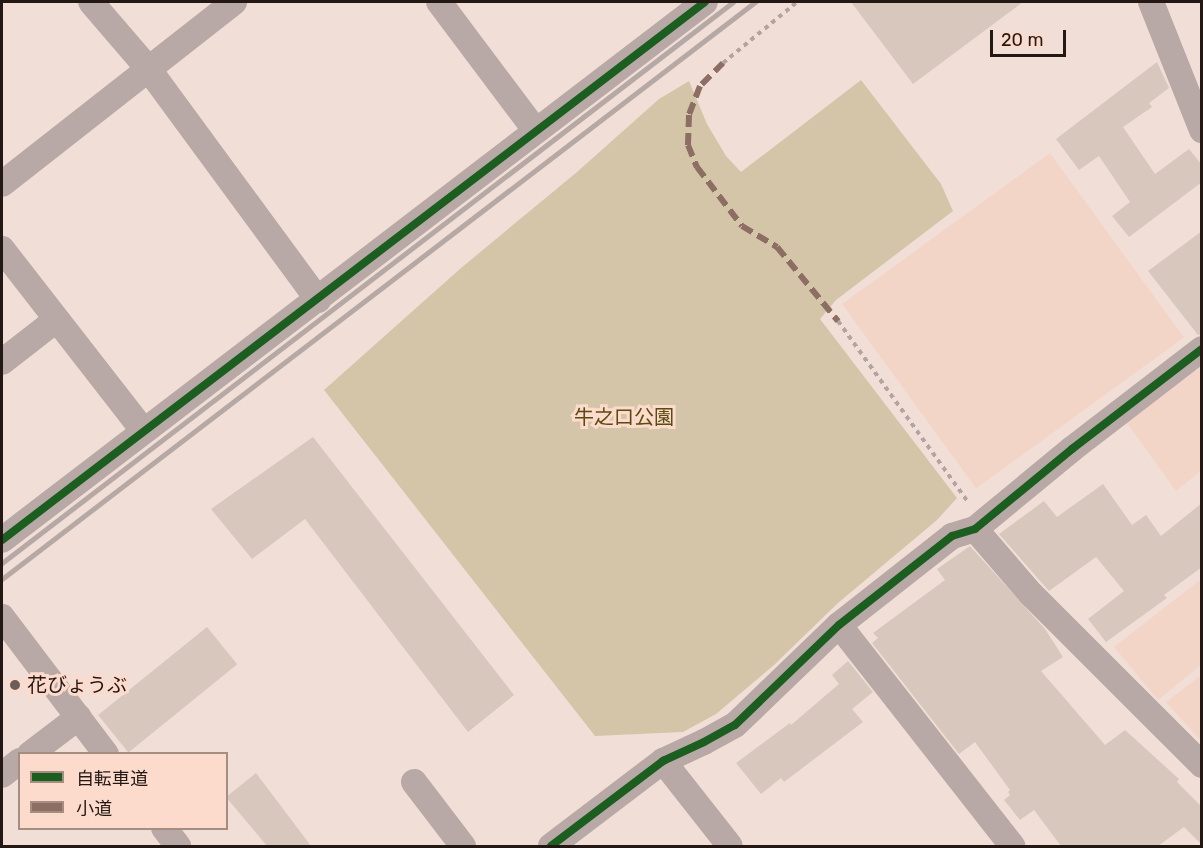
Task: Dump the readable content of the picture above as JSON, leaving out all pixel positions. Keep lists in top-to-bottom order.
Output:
{
  "parks": ["牛之口公園"],
  "places": ["花びょうぶ"],
  "legend": ["自転車道", "小道"],
  "scale_bar": "20 m"
}
